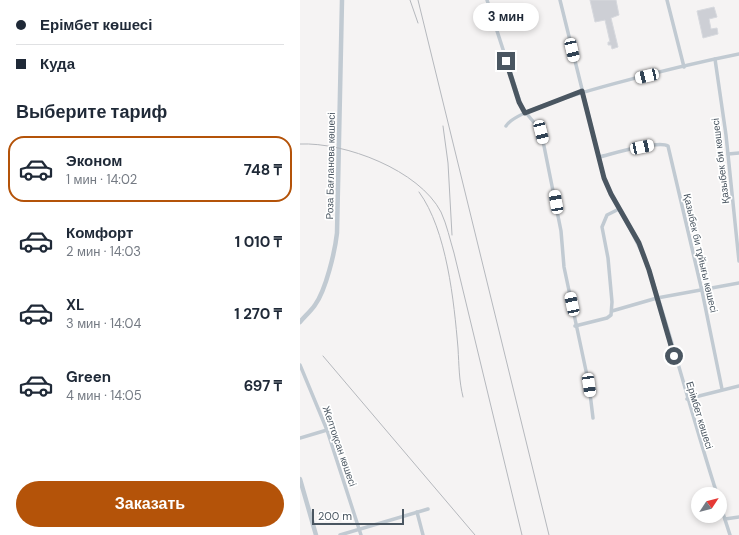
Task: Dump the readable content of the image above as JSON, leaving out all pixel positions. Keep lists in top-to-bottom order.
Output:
{
  "streets": {
    "street": [
      "Қазыбек би көшесі",
      "Роза Бағланова көшесі",
      "Қазыбек би тұйығы көшесі",
      "Ерімбет көшесі",
      "Желтоқсан көшесі"
    ]
  },
  "crossings": [
    ["Қазыбек би тұйығы көшесі", "Ерімбет көшесі"]
  ],
  "scale_bar": "200 m",
  "north": "top right",
  "page": {
    "banner": ["Ерімбет көшесі", "Куда"],
    "bubble": "3 мин",
    "heading": "Выберите тариф",
    "list": [
      {
        "name": "Эконом",
        "note": "1 мин · 14:02",
        "value": "748 ₸"
      },
      {
        "name": "Комфорт",
        "note": "2 мин · 14:03",
        "value": "1 010 ₸"
      },
      {
        "name": "XL",
        "note": "3 мин · 14:04",
        "value": "1 270 ₸"
      },
      {
        "name": "Green",
        "note": "4 мин · 14:05",
        "value": "697 ₸"
      }
    ],
    "buttons": "Заказать",
    "scale": "200 m"
  }
}
